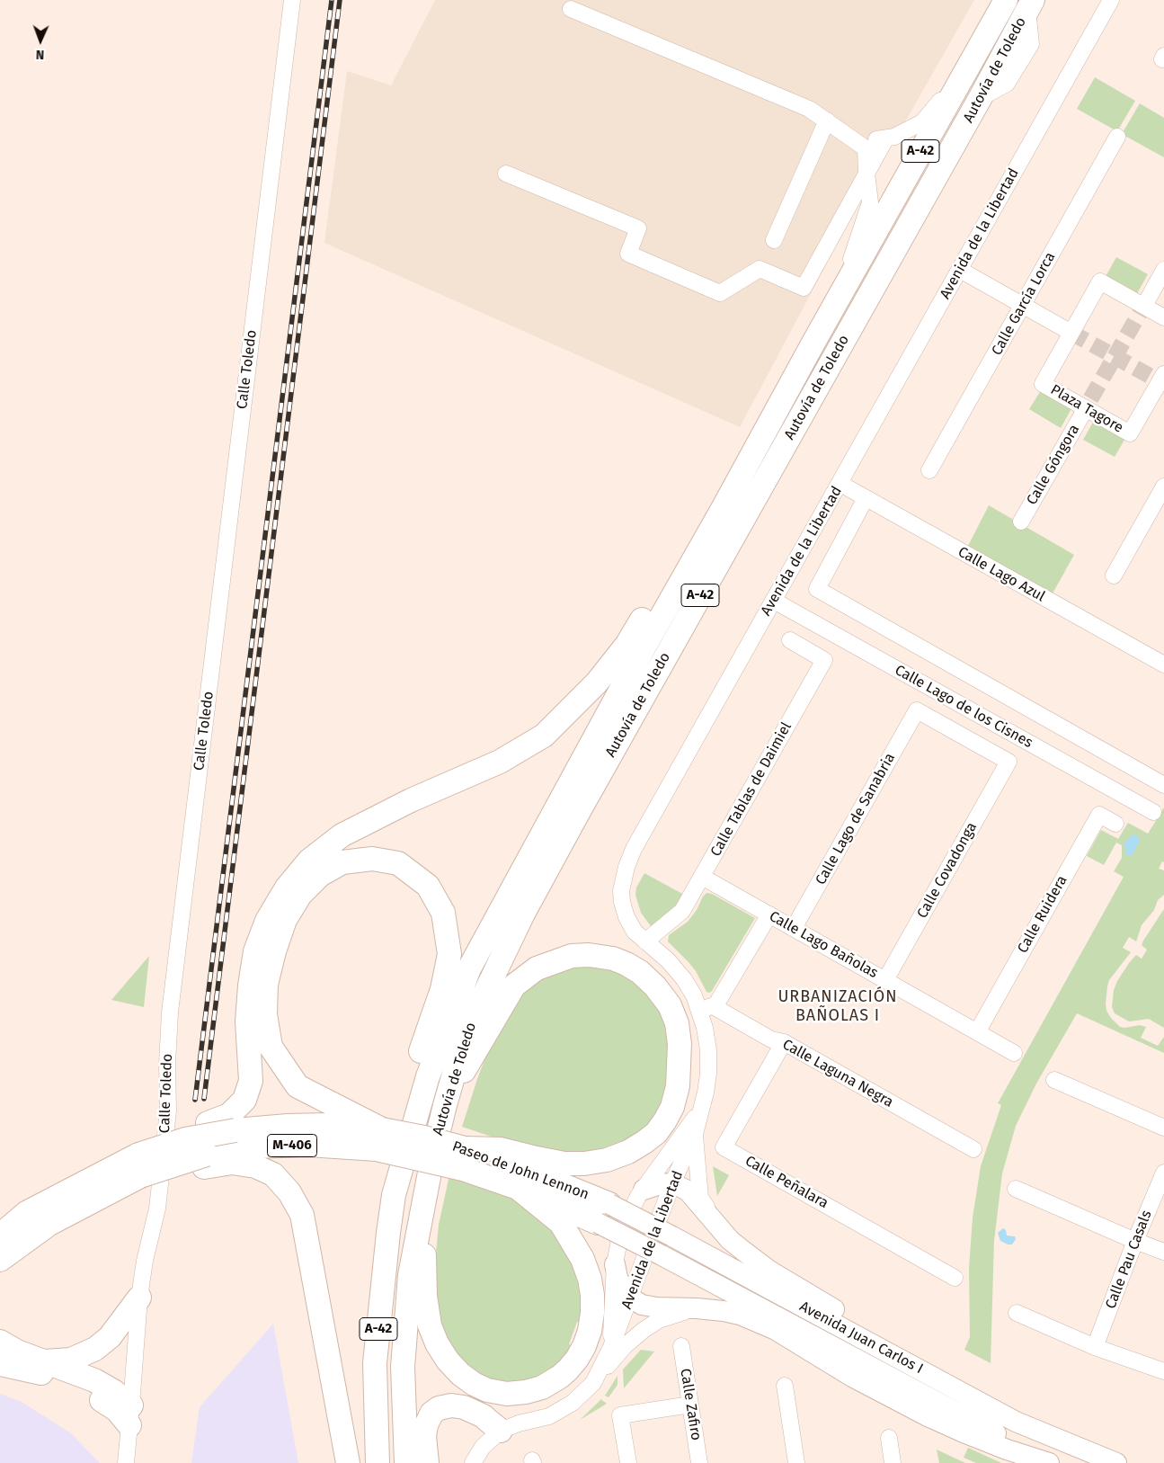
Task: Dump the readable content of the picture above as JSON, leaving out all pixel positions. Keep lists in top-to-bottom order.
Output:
{
  "streets": {
    "highway": [
      "Autovía de Toledo",
      "A-42",
      "M-406",
      "Paseo de John Lennon"
    ],
    "main road": ["Avenida Juan Carlos I"],
    "street": [
      "Avenida de la Libertad",
      "Calle García Lorca",
      "Calle Toledo",
      "Plaza Tagore",
      "Calle Góngora",
      "Calle Lago Azul",
      "Calle Lago de los Cisnes",
      "Calle Tablas de Daimiel",
      "Calle Lago de Sanabria",
      "Calle Covadonga",
      "Calle Ruidera",
      "Calle Lago Bañolas",
      "Calle Laguna Negra",
      "Calle Peñalara",
      "Calle Pau Casals",
      "Calle Zafiro"
    ]
  },
  "crossings": [
    ["Avenida de la Libertad", "Calle Lago Azul"],
    ["Avenida de la Libertad", "Calle Lago de los Cisnes"],
    ["Avenida de la Libertad", "Calle Tablas de Daimiel"],
    ["Avenida de la Libertad", "Calle Laguna Negra"],
    ["Plaza Tagore", "Calle Góngora"],
    ["Calle Tablas de Daimiel", "Calle Lago Bañolas"],
    ["Calle Lago de Sanabria", "Calle Covadonga"],
    ["Calle Lago de Sanabria", "Calle Lago Bañolas"],
    ["Calle Covadonga", "Calle Lago Bañolas"],
    ["Calle Ruidera", "Calle Lago Bañolas"],
    ["Calle Laguna Negra", "Calle Peñalara"],
    ["Paseo de John Lennon", "Avenida Juan Carlos I"]
  ],
  "districts": ["URBANIZACIÓN BAÑOLAS I"],
  "north": "bottom"
}
